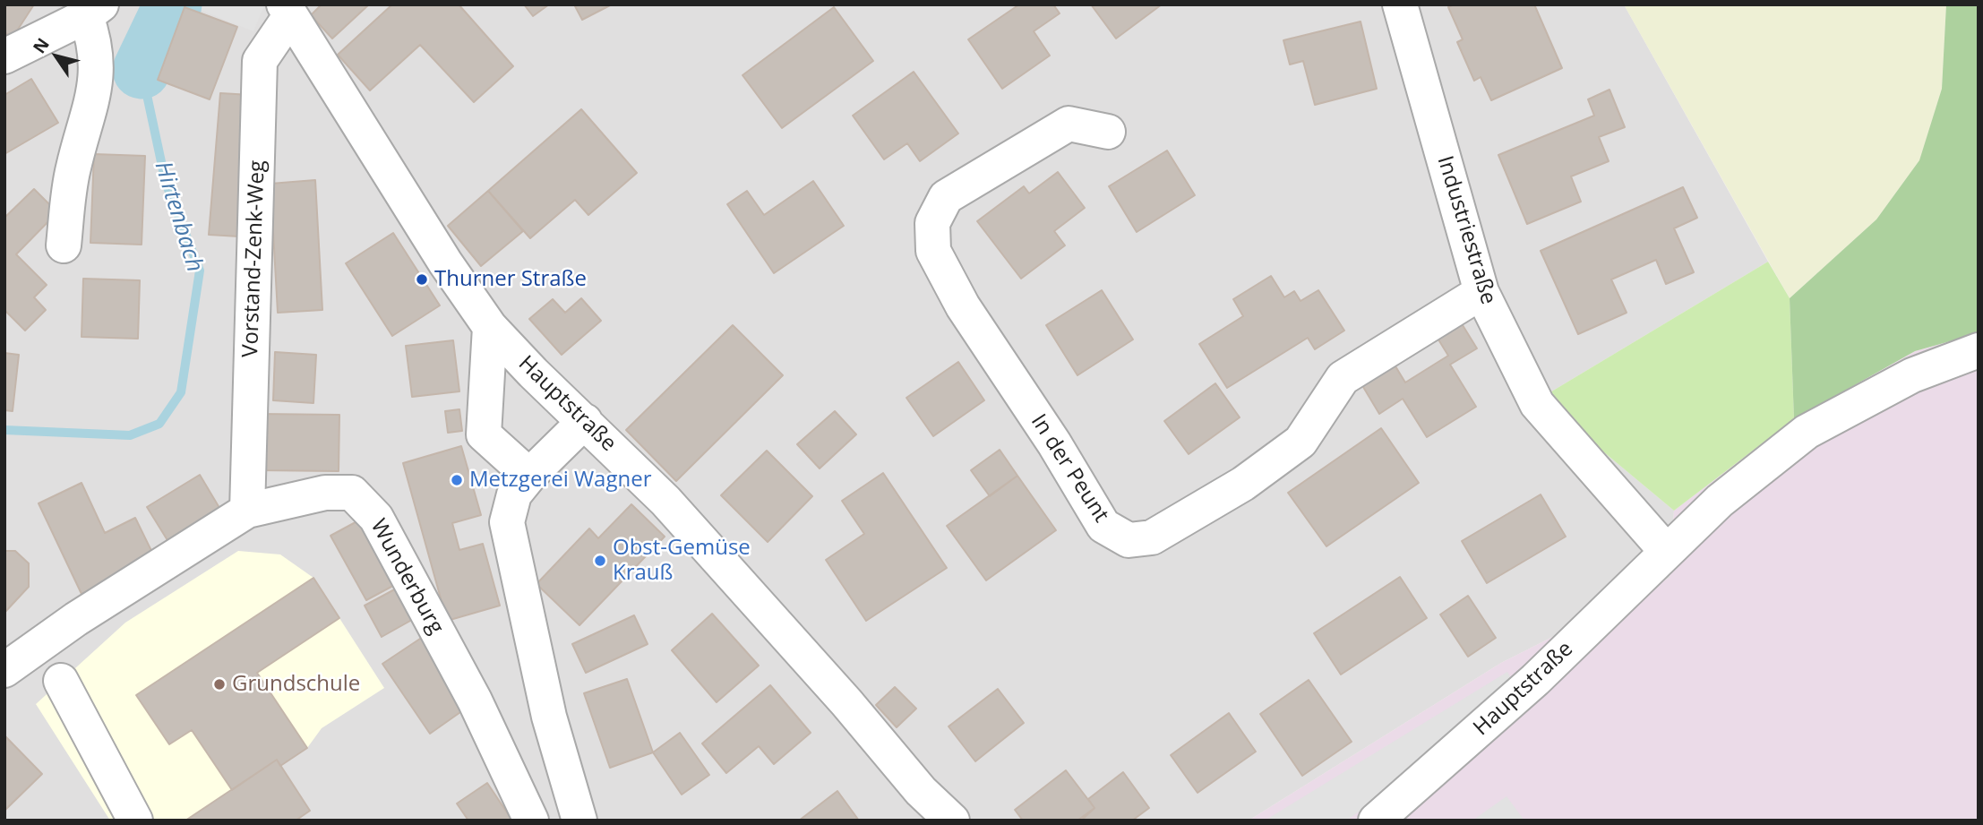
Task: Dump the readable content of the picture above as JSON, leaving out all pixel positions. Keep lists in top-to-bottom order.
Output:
{
  "streets": {
    "street": [
      "Industriestraße",
      "Vorstand-Zenk-Weg",
      "Hauptstraße",
      "In der Peunt",
      "Wunderburg"
    ]
  },
  "crossings": [
    ["Industriestraße", "Hauptstraße"],
    ["Industriestraße", "In der Peunt"],
    ["Vorstand-Zenk-Weg", "Hauptstraße"],
    ["Vorstand-Zenk-Weg", "Wunderburg"]
  ],
  "water": ["Hirtenbach"],
  "places": [
    "Thurner Straße",
    "Metzgerei Wagner",
    "Obst-Gemüse Krauß",
    "Grundschule"
  ],
  "north": "top left"
}
